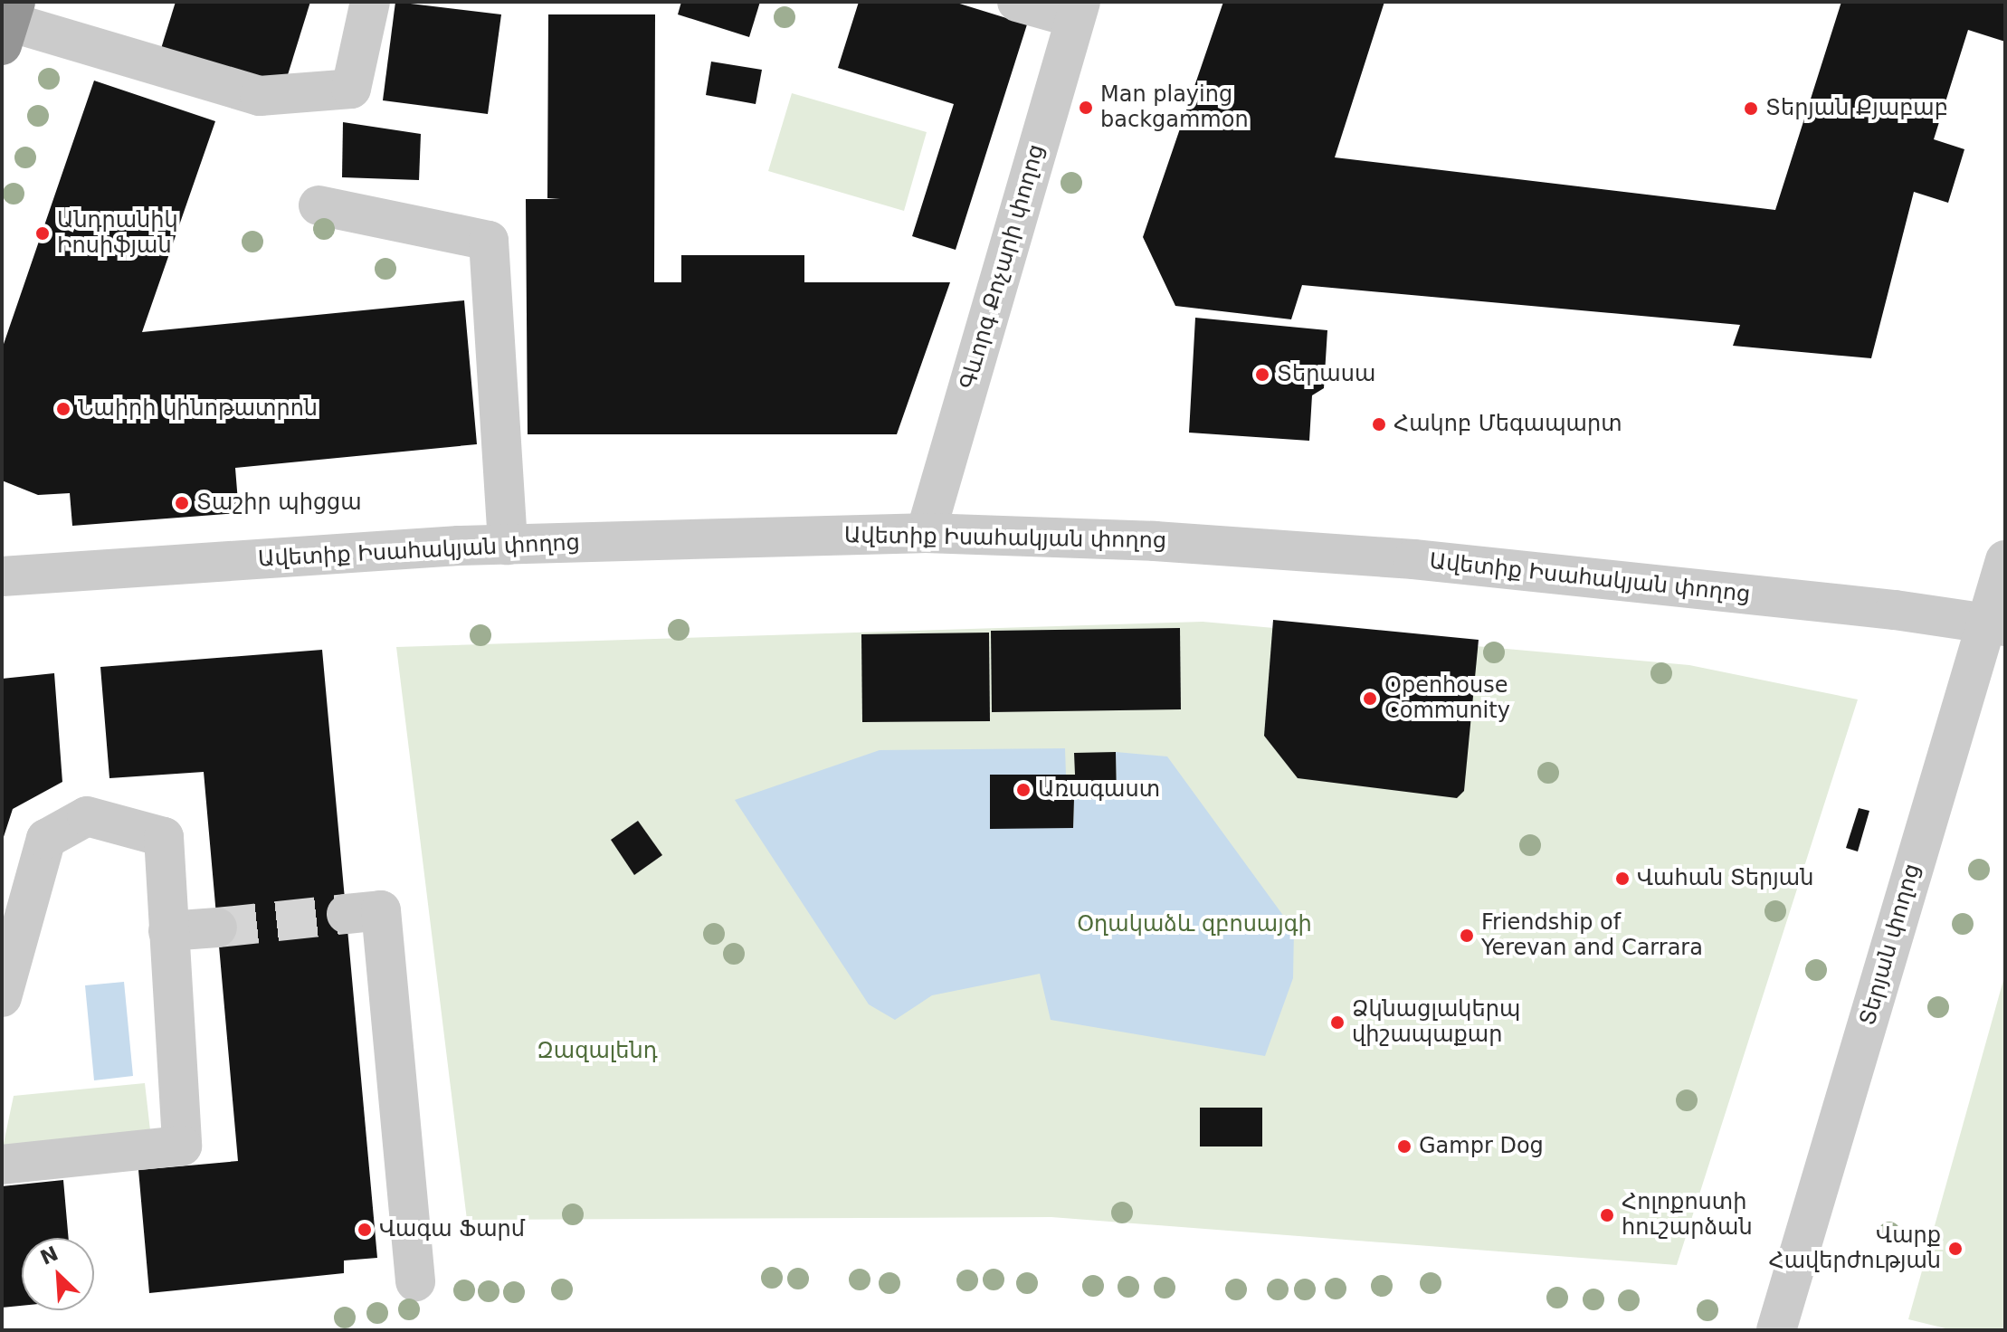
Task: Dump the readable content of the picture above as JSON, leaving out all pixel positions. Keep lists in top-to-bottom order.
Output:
{
  "streets": {
    "street": ["Գևորգ Քոչարի փողոց", "Ավետիք Իսահակյան փողոց", "Տերյան փողոց"]
  },
  "crossings": [
    ["Գևորգ Քոչարի փողոց", "Ավետիք Իսահակյան փողոց"],
    ["Ավետիք Իսահակյան փողոց", "Տերյան փողոց"]
  ],
  "parks": ["Օղակաձև զբոսայգի", "Զազալենդ"],
  "places": [
    "Man playing backgammon",
    "Տերյան Քյաբաբ",
    "Անդրանիկ Իոսիֆյան",
    "Տերասա",
    "Նաիրի կինոթատրոն",
    "Հակոբ Մեգապարտ",
    "Տաշիր պիցցա",
    "Openhouse Community",
    "Առագաստ",
    "Վահան Տերյան",
    "Friendship of Yerevan and Carrara",
    "Ձկնացլակերպ վիշապաքար",
    "Gampr Dog",
    "Հոլոքոստի հուշարձան",
    "Վագա Ֆարմ",
    "Վարք Հավերժության"
  ],
  "north": "top left"
}
